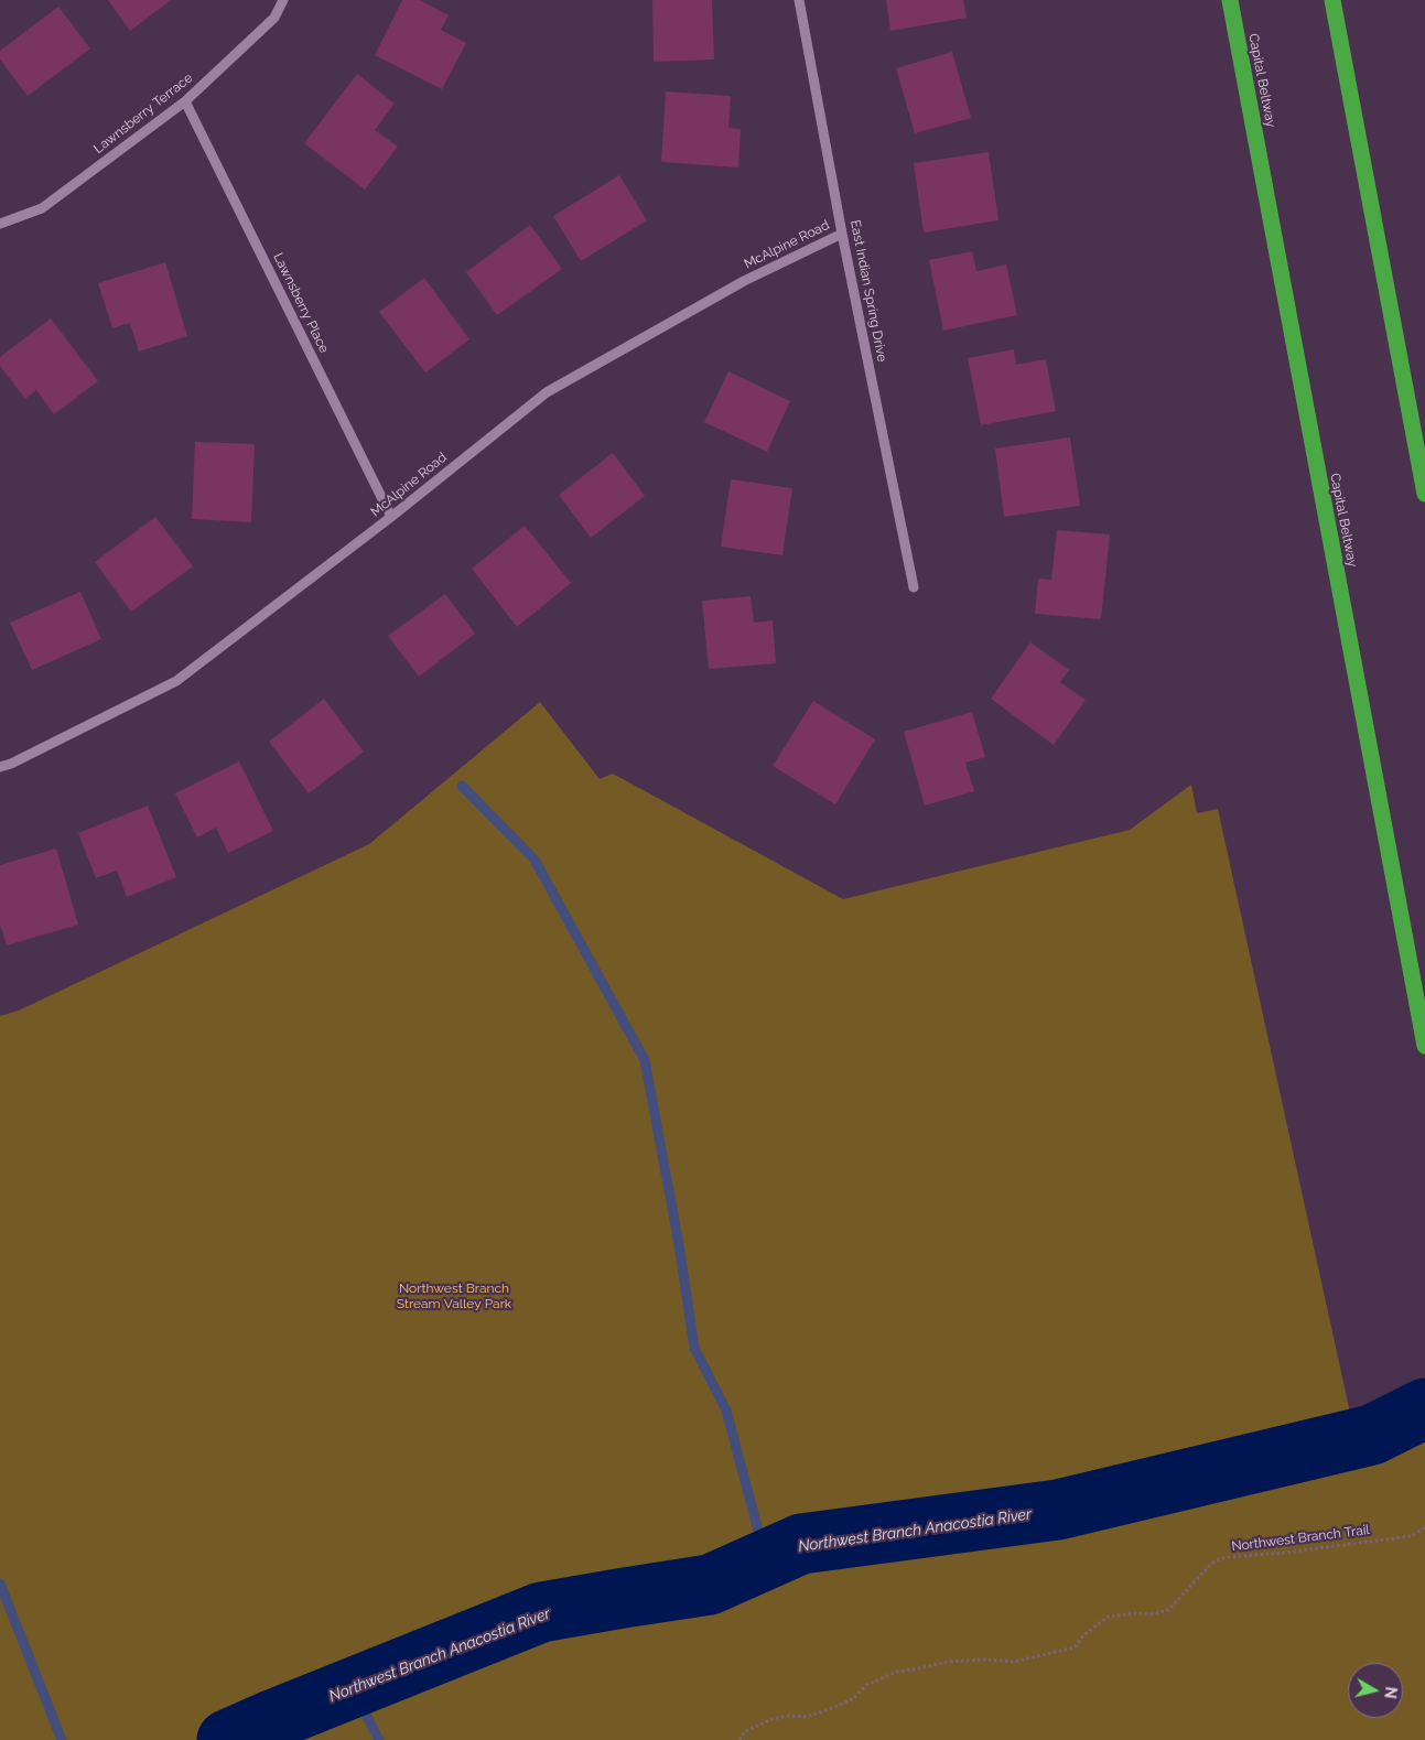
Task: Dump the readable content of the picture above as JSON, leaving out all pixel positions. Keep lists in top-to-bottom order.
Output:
{
  "streets": {
    "highway": ["Capital Beltway"],
    "street": [
      "Lawnsberry Terrace",
      "McAlpine Road",
      "East Indian Spring Drive",
      "Lawnsberry Place"
    ],
    "path": ["Northwest Branch Trail"]
  },
  "crossings": [
    ["Lawnsberry Terrace", "Lawnsberry Place"],
    ["McAlpine Road", "East Indian Spring Drive"],
    ["McAlpine Road", "Lawnsberry Place"]
  ],
  "water": ["Northwest Branch Anacostia River"],
  "parks": ["Northwest Branch Stream Valley Park"],
  "north": "right"
}
